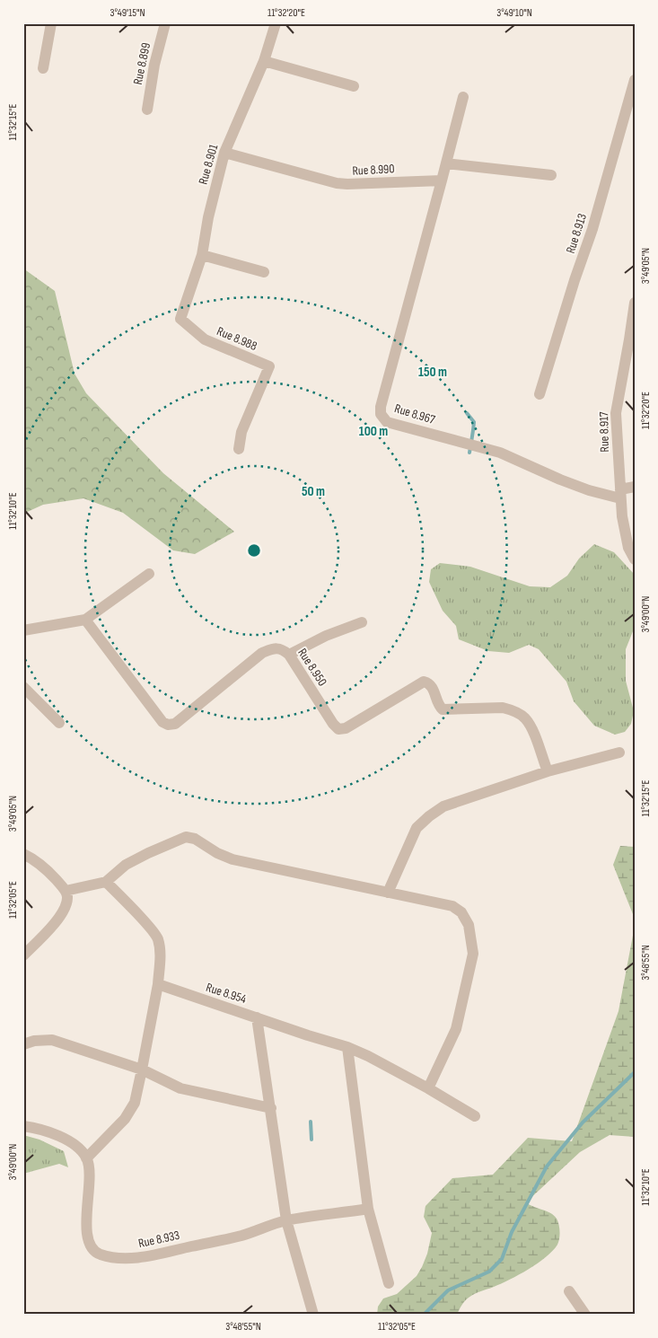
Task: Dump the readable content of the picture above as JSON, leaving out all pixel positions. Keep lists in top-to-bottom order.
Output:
{
  "streets": {
    "street": [
      "Rue 8.899",
      "Rue 8.901",
      "Rue 8.990",
      "Rue 8.913",
      "Rue 8.988",
      "Rue 8.967",
      "Rue 8.917",
      "Rue 8.950",
      "Rue 8.954",
      "Rue 8.933"
    ]
  },
  "crossings": [
    ["Rue 8.901", "Rue 8.990"],
    ["Rue 8.901", "Rue 8.988"],
    ["Rue 8.990", "Rue 8.967"],
    ["Rue 8.967", "Rue 8.917"]
  ],
  "coordinates": [
    "3°49'15\"N",
    "11°32'20\"E",
    "3°49'10\"N",
    "11°32'15\"E",
    "3°49'05\"N",
    "11°32'10\"E",
    "3°49'00\"N",
    "11°32'05\"E",
    "3°48'55\"N"
  ],
  "rings": ["150 m", "100 m", "50 m"]
}
